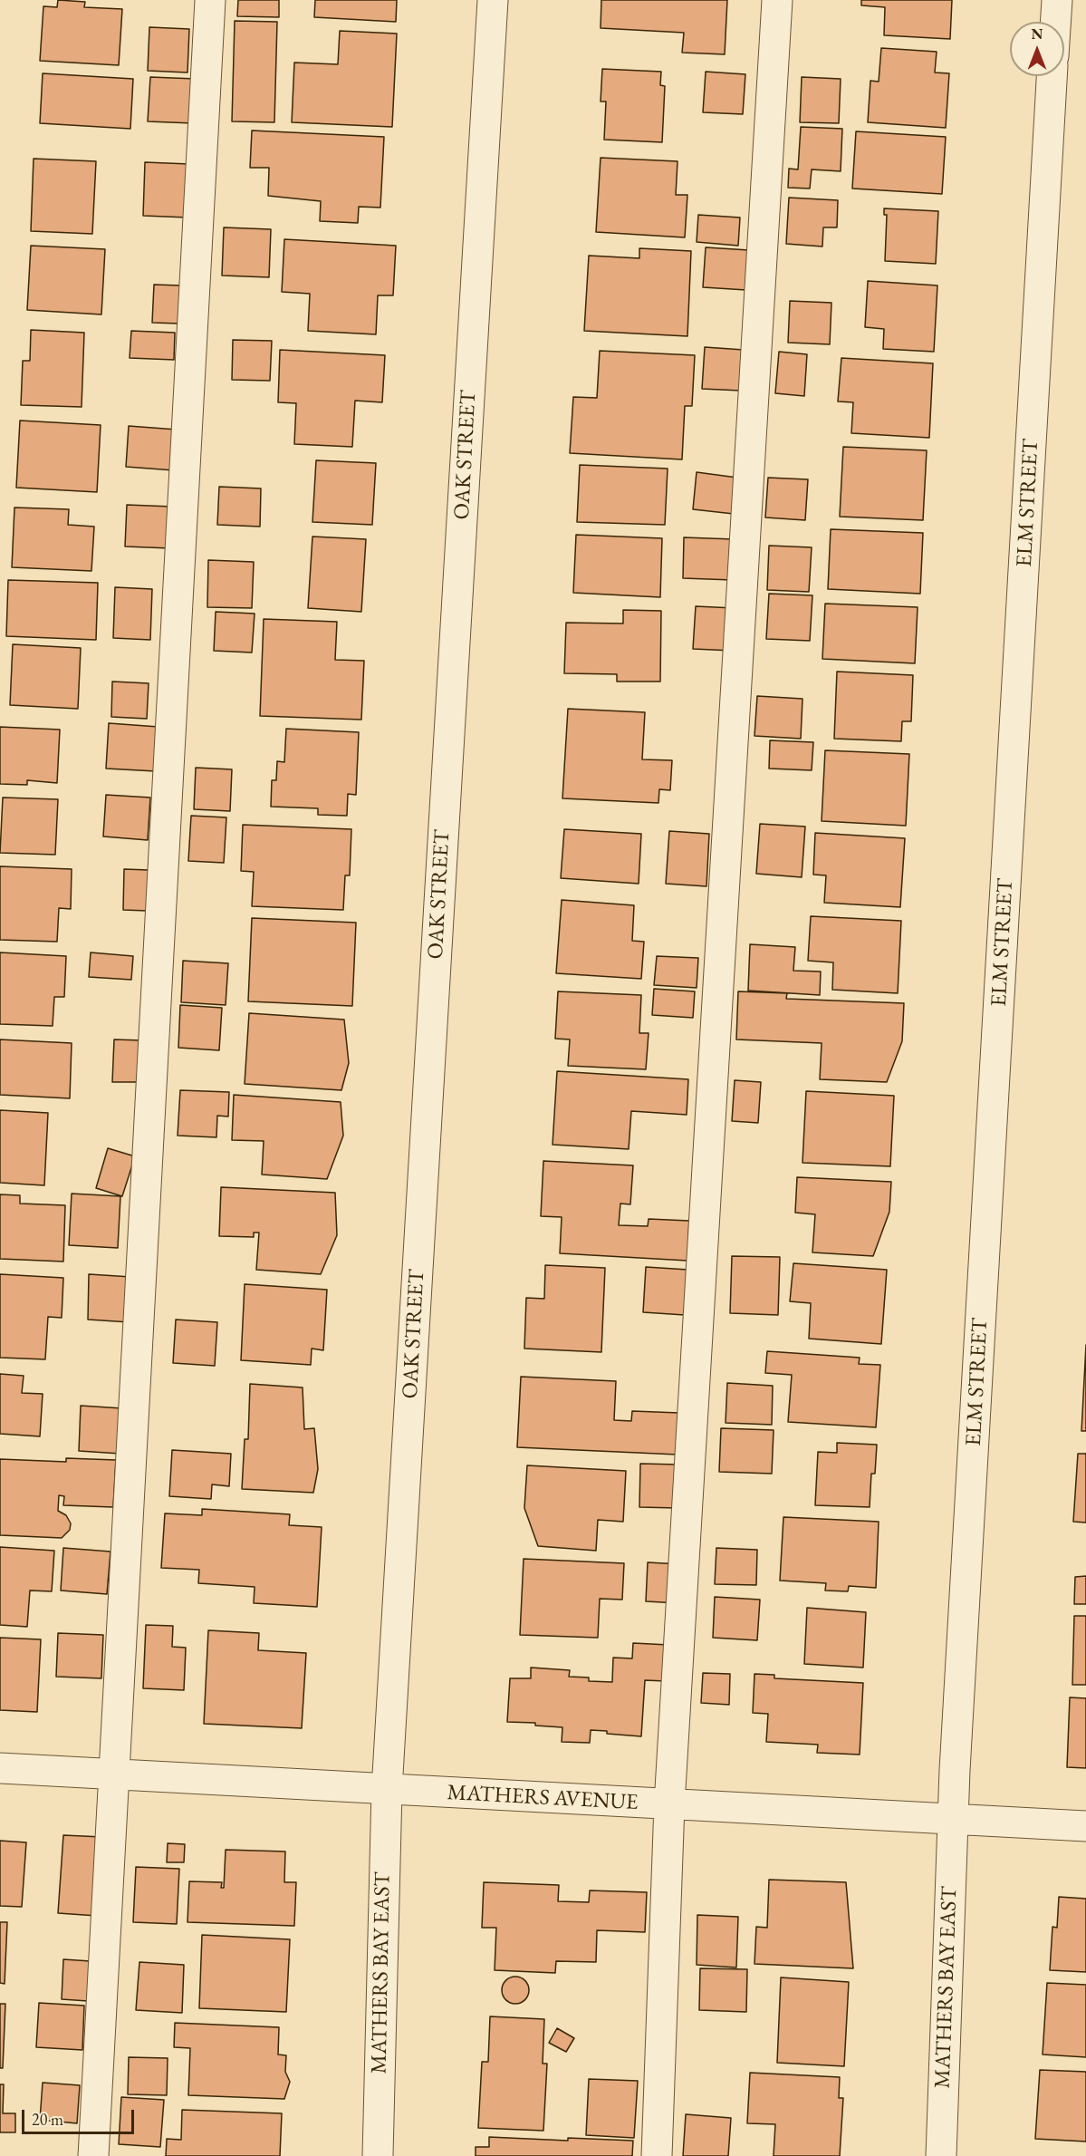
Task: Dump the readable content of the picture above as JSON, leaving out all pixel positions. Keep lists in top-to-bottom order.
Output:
{
  "streets": {
    "street": [
      "OAK STREET",
      "ELM STREET",
      "MATHERS AVENUE",
      "MATHERS BAY EAST"
    ]
  },
  "crossings": [
    ["OAK STREET", "MATHERS AVENUE"],
    ["OAK STREET", "MATHERS BAY EAST"],
    ["ELM STREET", "MATHERS AVENUE"],
    ["ELM STREET", "MATHERS BAY EAST"],
    ["MATHERS AVENUE", "MATHERS BAY EAST"]
  ],
  "scale_bar": "20 m",
  "north": "top"
}
